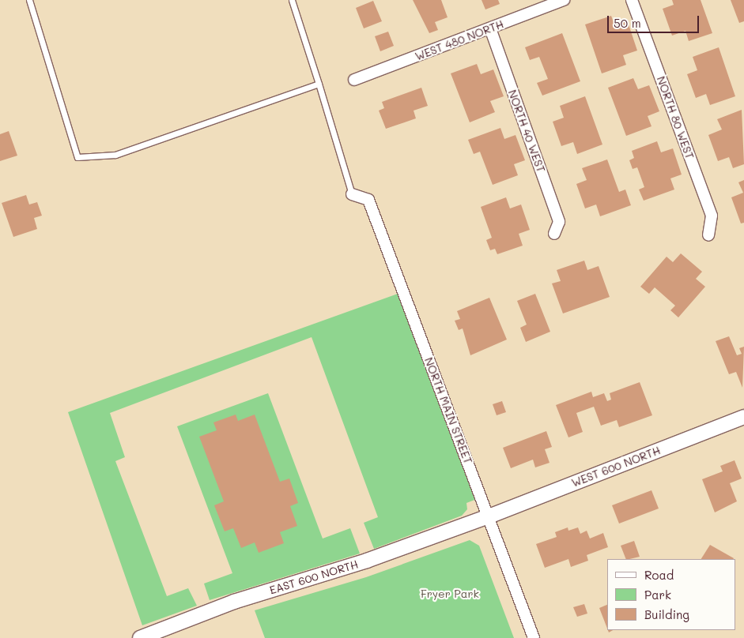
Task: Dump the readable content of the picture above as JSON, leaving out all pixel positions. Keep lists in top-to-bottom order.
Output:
{
  "streets": {
    "street": [
      "WEST 480 NORTH",
      "NORTH 80 WEST",
      "NORTH 40 WEST",
      "NORTH MAIN STREET",
      "WEST 600 NORTH",
      "EAST 600 NORTH"
    ]
  },
  "crossings": [
    ["WEST 480 NORTH", "NORTH 40 WEST"],
    ["NORTH MAIN STREET", "WEST 600 NORTH"],
    ["NORTH MAIN STREET", "EAST 600 NORTH"],
    ["WEST 600 NORTH", "EAST 600 NORTH"]
  ],
  "parks": ["Fryer Park"],
  "legend": ["Road", "Park", "Building"],
  "scale_bar": "50 m"
}
